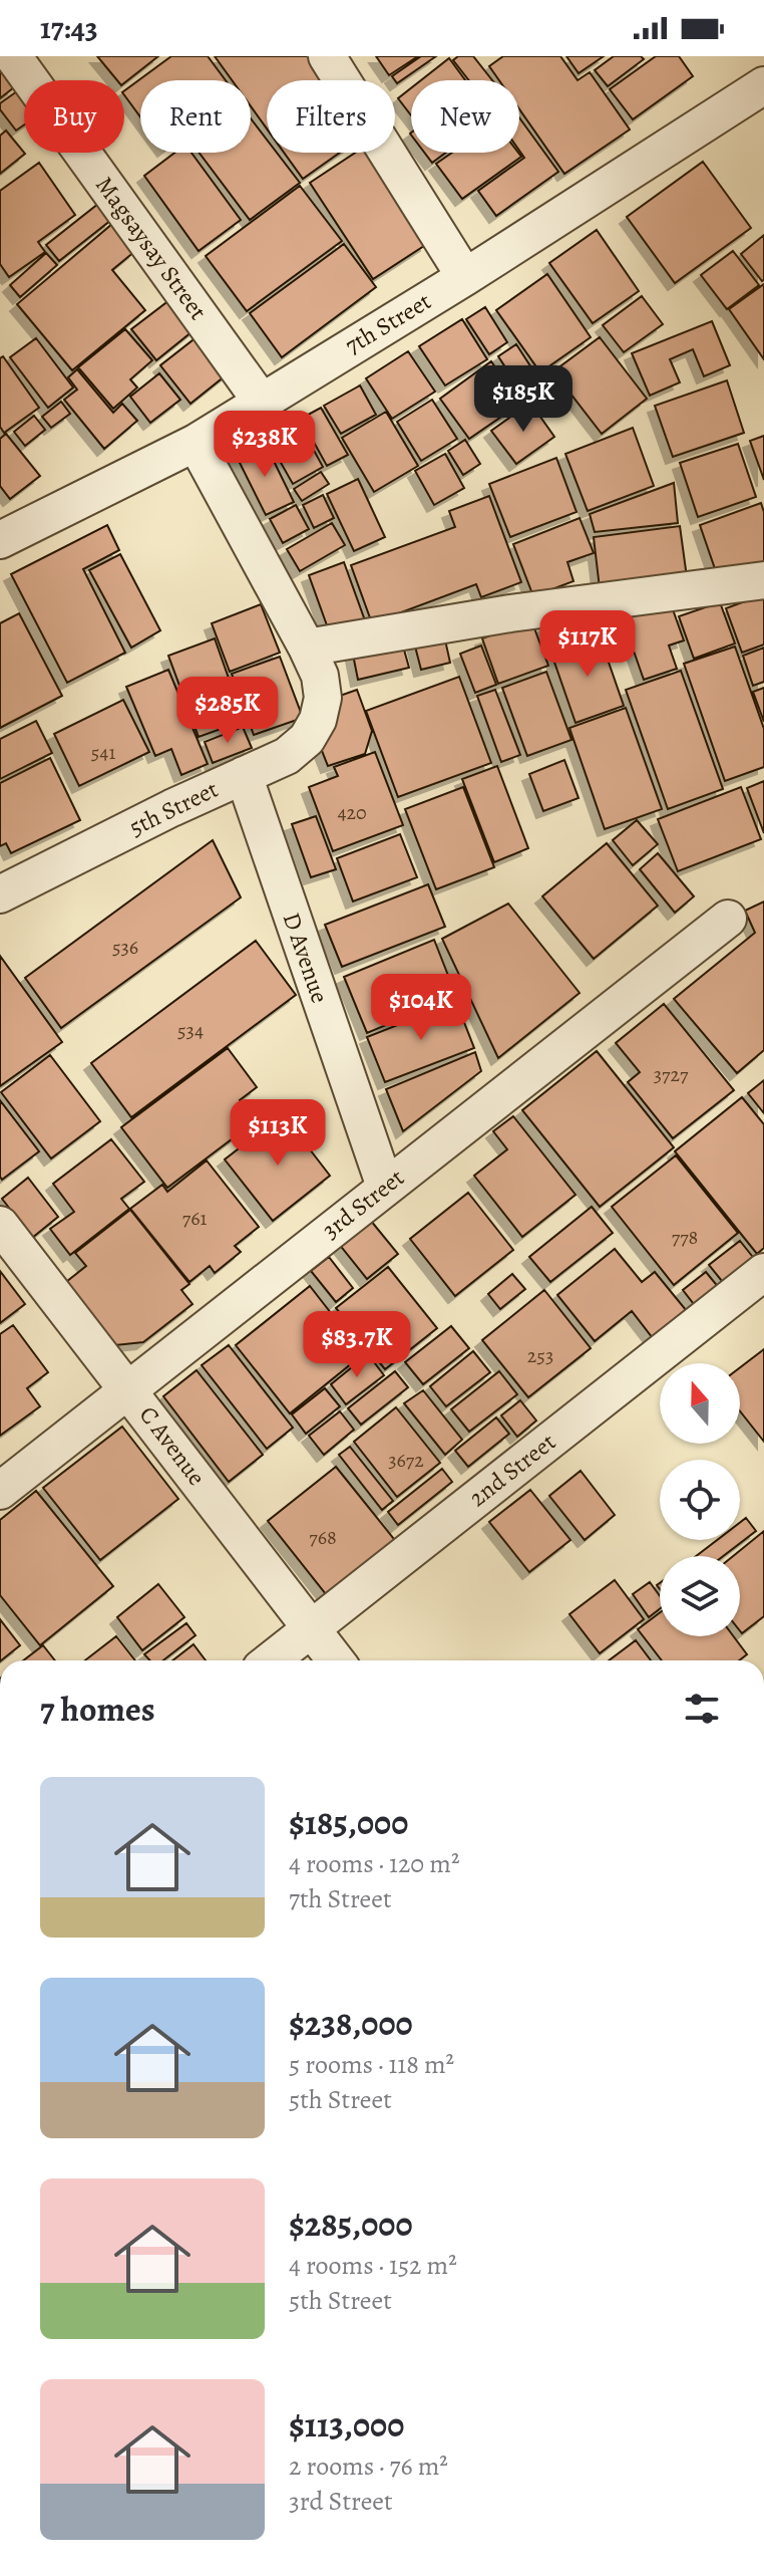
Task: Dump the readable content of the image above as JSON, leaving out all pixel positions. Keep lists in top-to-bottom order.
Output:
{
  "streets": {
    "street": [
      "Magsaysay Street",
      "7th Street",
      "5th Street",
      "D Avenue",
      "3rd Street",
      "C Avenue",
      "2nd Street"
    ]
  },
  "crossings": [
    ["Magsaysay Street", "7th Street"],
    ["7th Street", "5th Street"],
    ["5th Street", "D Avenue"],
    ["D Avenue", "3rd Street"],
    ["3rd Street", "C Avenue"],
    ["C Avenue", "2nd Street"]
  ],
  "house_numbers": [
    "541",
    "420",
    "536",
    "534",
    "3727",
    "761",
    "778",
    "253",
    "3672",
    "768"
  ],
  "north": "top",
  "page": {
    "status": "17:43",
    "chip": [
      "Buy",
      "Rent",
      "Filters",
      "New"
    ],
    "price": [
      "$185K",
      "$238K",
      "$117K",
      "$285K",
      "$104K",
      "$113K",
      "$83.7K"
    ],
    "heading": "7 homes",
    "list": [
      {
        "name": "$185,000",
        "note": "4 rooms · 120 m² · 7th Street"
      },
      {
        "name": "$238,000",
        "note": "5 rooms · 118 m² · 5th Street"
      },
      {
        "name": "$285,000",
        "note": "4 rooms · 152 m² · 5th Street"
      },
      {
        "name": "$113,000",
        "note": "2 rooms · 76 m² · 3rd Street"
      }
    ]
  }
}
